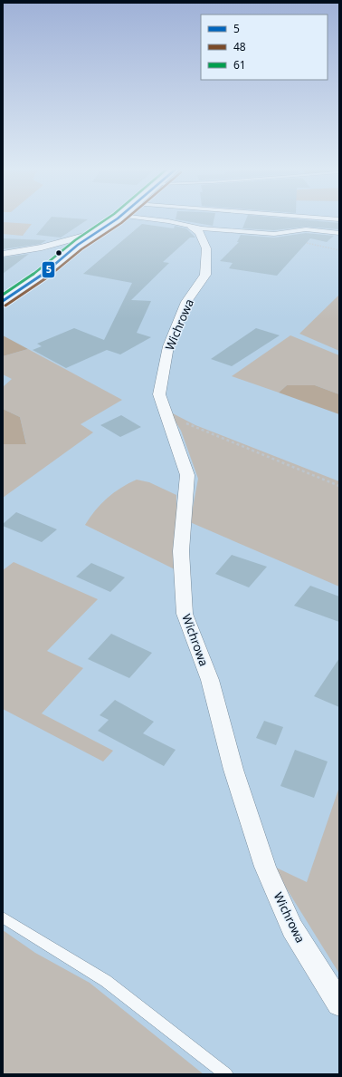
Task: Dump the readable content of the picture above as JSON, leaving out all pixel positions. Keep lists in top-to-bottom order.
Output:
{
  "streets": {
    "street": ["Wichrowa"]
  },
  "lines": ["transit line 5", "transit line 48", "transit line 61"],
  "legend": ["5", "48", "61"]
}
